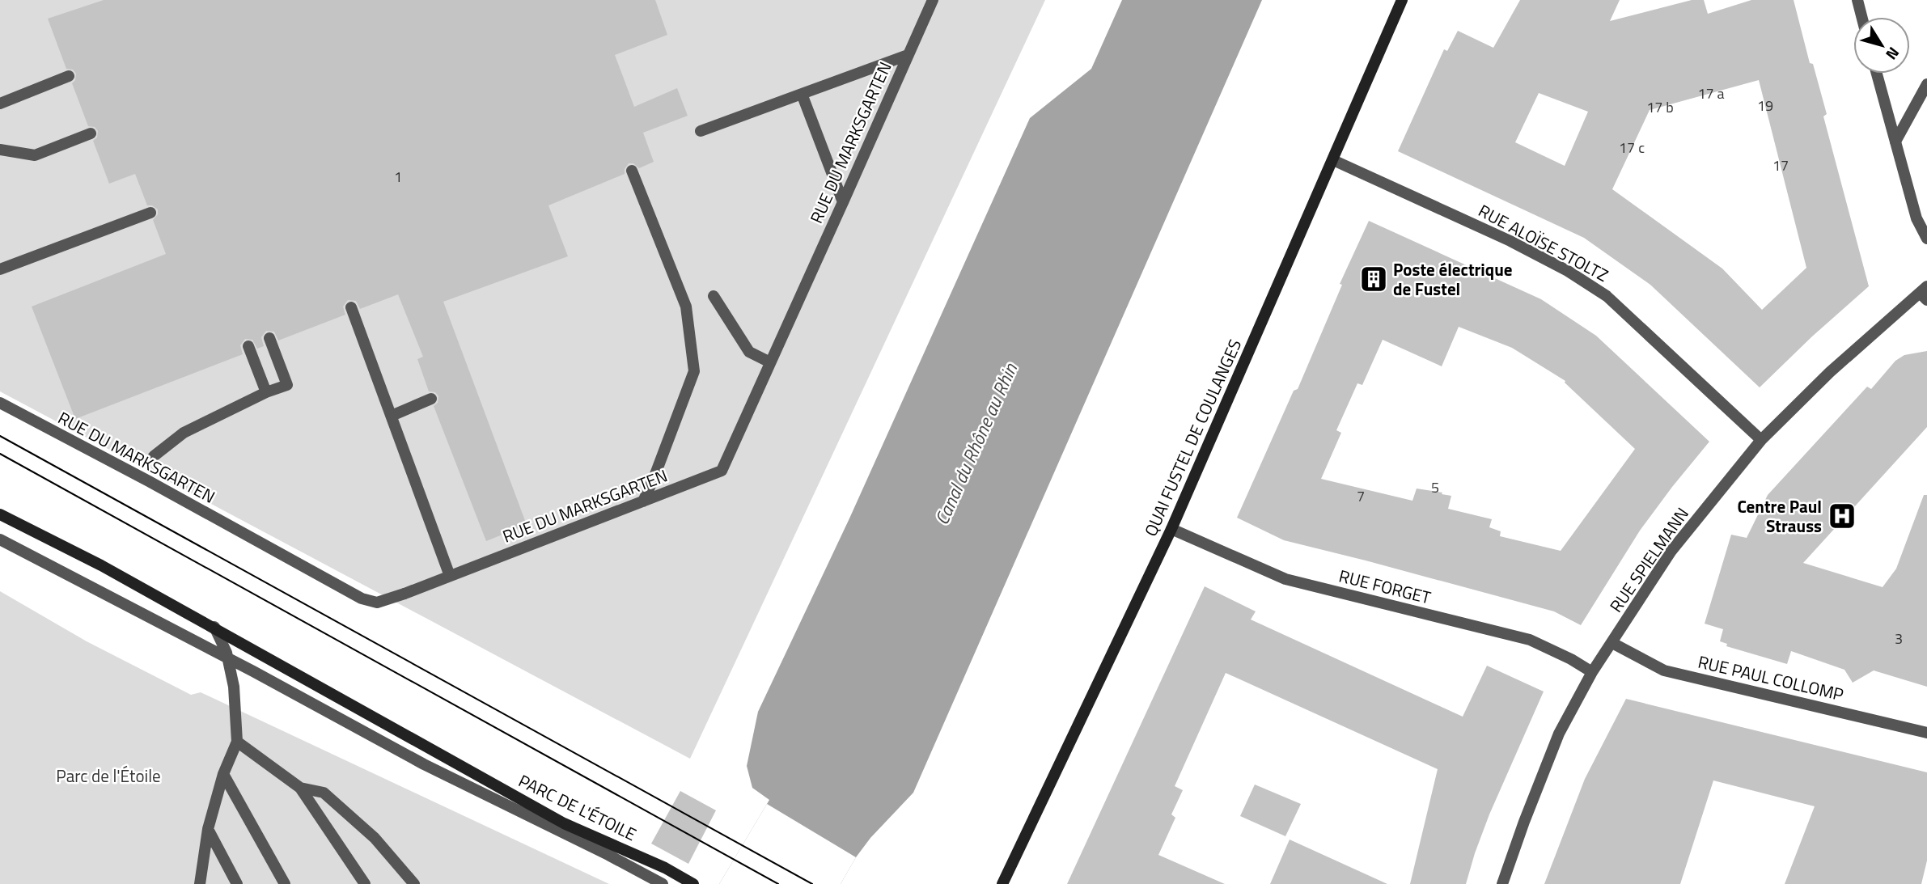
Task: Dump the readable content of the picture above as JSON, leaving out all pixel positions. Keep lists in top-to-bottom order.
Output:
{
  "streets": {
    "main road": ["QUAI FUSTEL DE COULANGES", "PARC DE L'ÉTOILE"],
    "street": [
      "RUE DU MARKSGARTEN",
      "RUE ALOÏSE STOLTZ",
      "RUE SPIELMANN",
      "RUE FORGET",
      "RUE PAUL COLLOMP"
    ]
  },
  "crossings": [
    ["RUE ALOÏSE STOLTZ", "QUAI FUSTEL DE COULANGES"],
    ["RUE ALOÏSE STOLTZ", "RUE SPIELMANN"],
    ["QUAI FUSTEL DE COULANGES", "RUE FORGET"],
    ["RUE SPIELMANN", "RUE FORGET"],
    ["RUE SPIELMANN", "RUE PAUL COLLOMP"]
  ],
  "water": ["Canal du Rhône au Rhin"],
  "parks": ["Parc de l'Étoile"],
  "places": {
    "building": ["Poste électrique de Fustel"],
    "hospital": ["Centre Paul Strauss"]
  },
  "house_numbers": [
    "17 a",
    "19",
    "17 b",
    "17 c",
    "17",
    "1",
    "5",
    "7",
    "3"
  ],
  "north": "bottom right"
}
